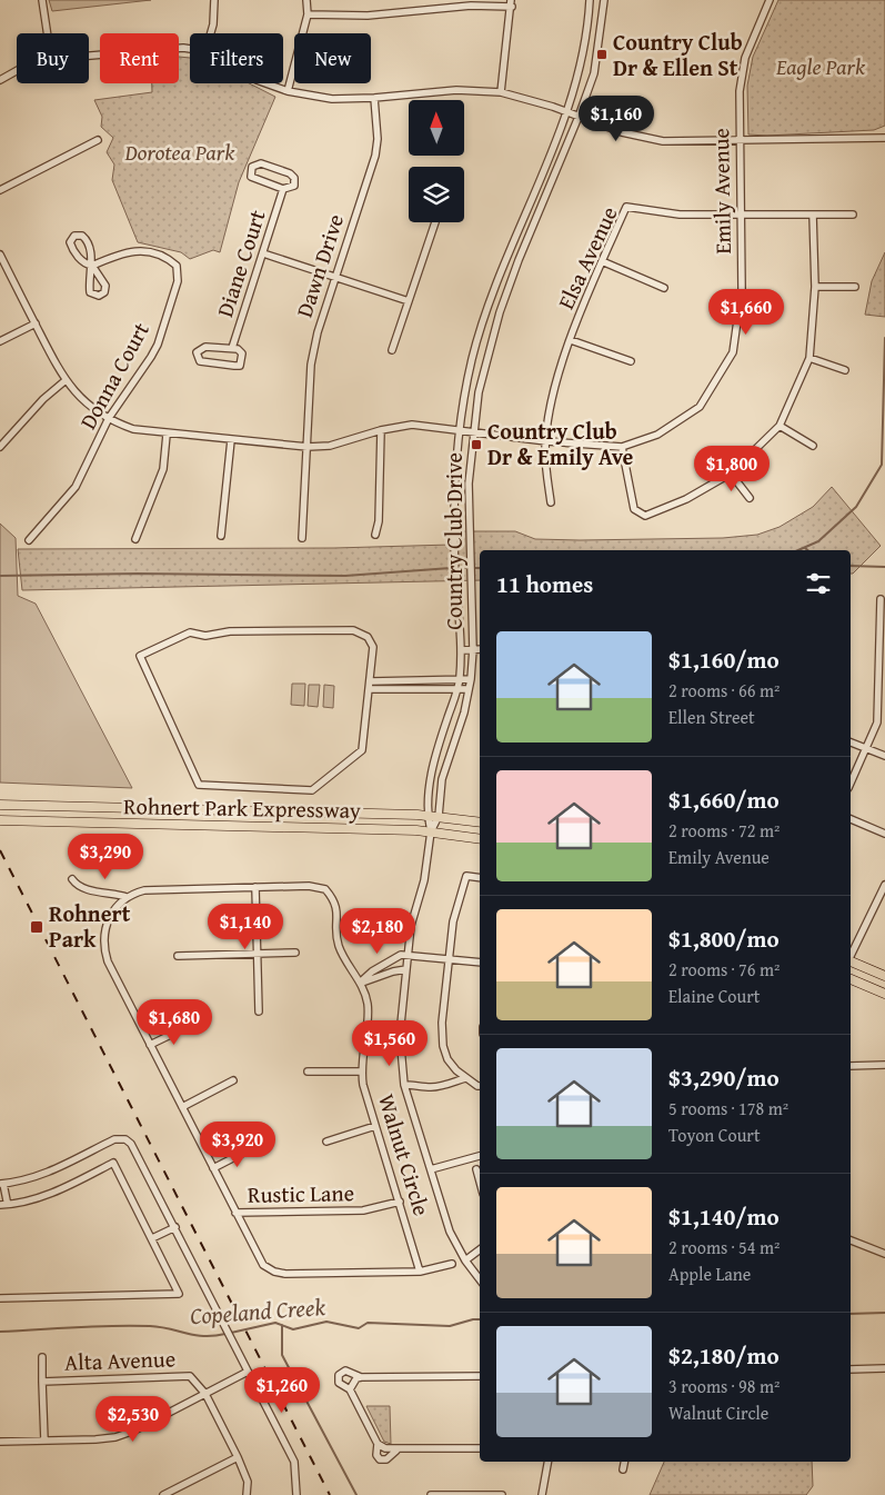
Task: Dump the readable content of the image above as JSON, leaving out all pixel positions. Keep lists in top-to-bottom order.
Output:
{
  "streets": {
    "main road": ["Rohnert Park Expressway"],
    "street": [
      "Emily Avenue",
      "Elsa Avenue",
      "Diane Court",
      "Dawn Drive",
      "Donna Court",
      "Country Club Drive",
      "Walnut Circle",
      "Rustic Lane",
      "Alta Avenue"
    ]
  },
  "crossings": [
    ["Emily Avenue", "Elsa Avenue"],
    ["Emily Avenue", "Dawn Drive"],
    ["Emily Avenue", "Donna Court"],
    ["Emily Avenue", "Country Club Drive"],
    ["Country Club Drive", "Rohnert Park Expressway"],
    ["Walnut Circle", "Rustic Lane"]
  ],
  "water": ["Copeland Creek"],
  "parks": ["Eagle Park", "Dorotea Park"],
  "places": {
    "transit": ["Country Club Dr & Ellen St", "Country Club Dr & Emily Ave", "Rohnert Park"]
  },
  "north": "top",
  "page": {
    "chip": [
      "Buy",
      "Rent",
      "Filters",
      "New"
    ],
    "price": [
      "$1,160",
      "$1,660",
      "$1,800",
      "$3,290",
      "$1,140",
      "$2,180",
      "$1,680",
      "$1,560",
      "$3,920",
      "$1,260",
      "$2,530"
    ],
    "heading": "11 homes",
    "list": [
      {
        "name": "$1,160/mo",
        "note": "2 rooms · 66 m² · Ellen Street"
      },
      {
        "name": "$1,660/mo",
        "note": "2 rooms · 72 m² · Emily Avenue"
      },
      {
        "name": "$1,800/mo",
        "note": "2 rooms · 76 m² · Elaine Court"
      },
      {
        "name": "$3,290/mo",
        "note": "5 rooms · 178 m² · Toyon Court"
      },
      {
        "name": "$1,140/mo",
        "note": "2 rooms · 54 m² · Apple Lane"
      },
      {
        "name": "$2,180/mo",
        "note": "3 rooms · 98 m² · Walnut Circle"
      }
    ]
  }
}
